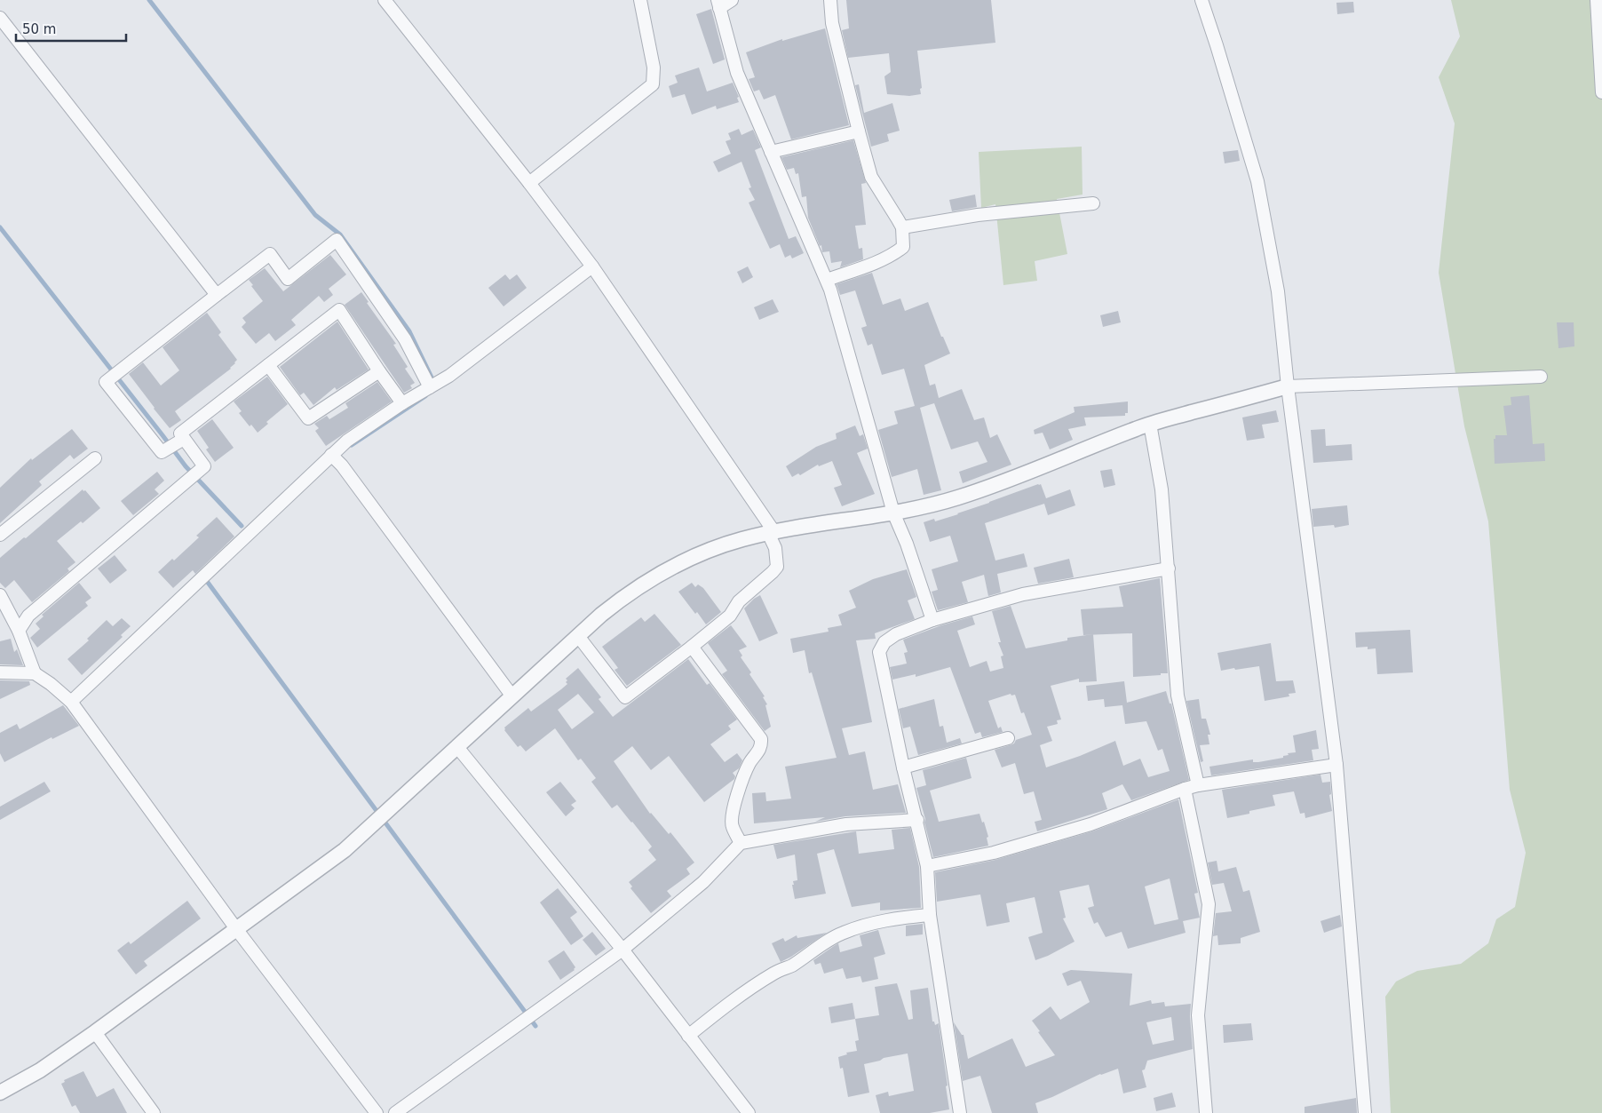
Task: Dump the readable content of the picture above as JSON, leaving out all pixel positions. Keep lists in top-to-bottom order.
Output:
{
  "scale_bar": "50 m"
}
